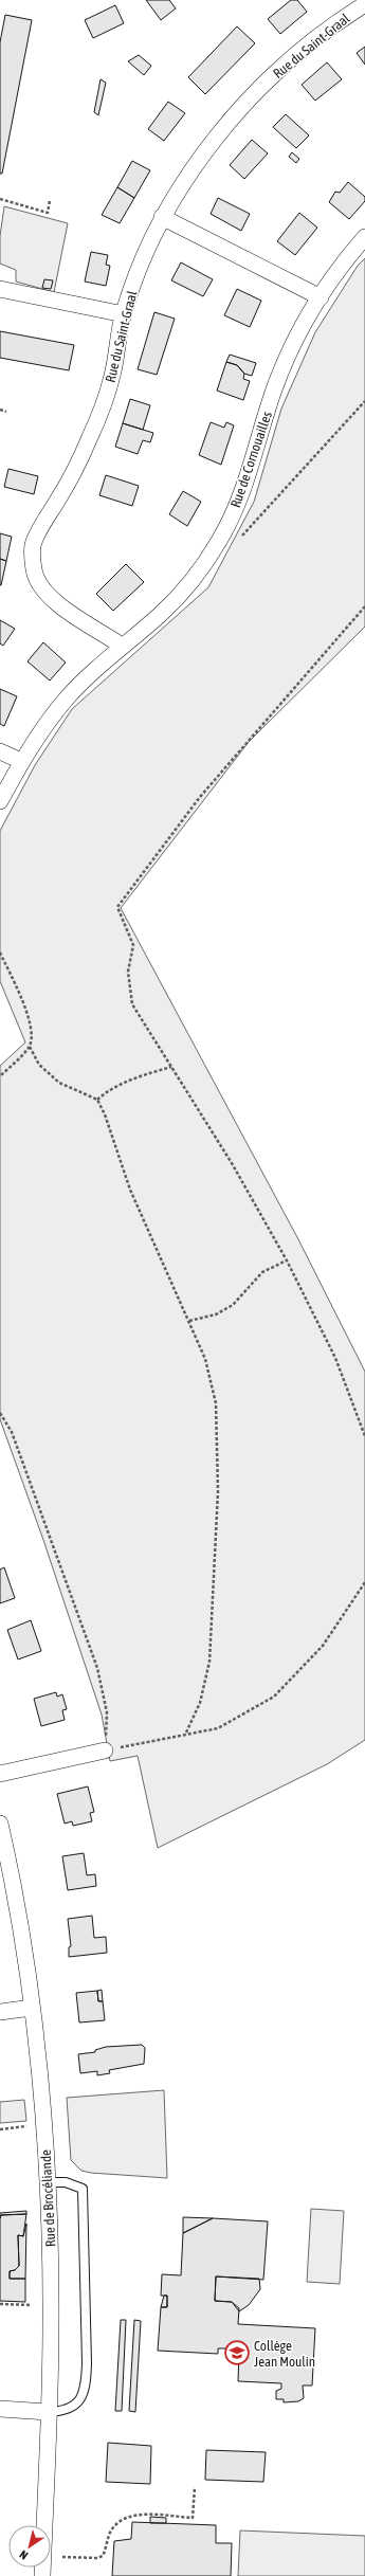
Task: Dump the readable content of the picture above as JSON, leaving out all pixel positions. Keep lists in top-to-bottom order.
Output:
{
  "streets": {
    "street": ["Rue du Saint-Graal", "Rue de Cornouailles", "Rue de Brocéliande"]
  },
  "crossings": [
    ["Rue du Saint-Graal", "Rue de Cornouailles"]
  ],
  "places": {
    "school or university": ["Collège Jean Moulin"]
  },
  "north": "bottom left"
}
